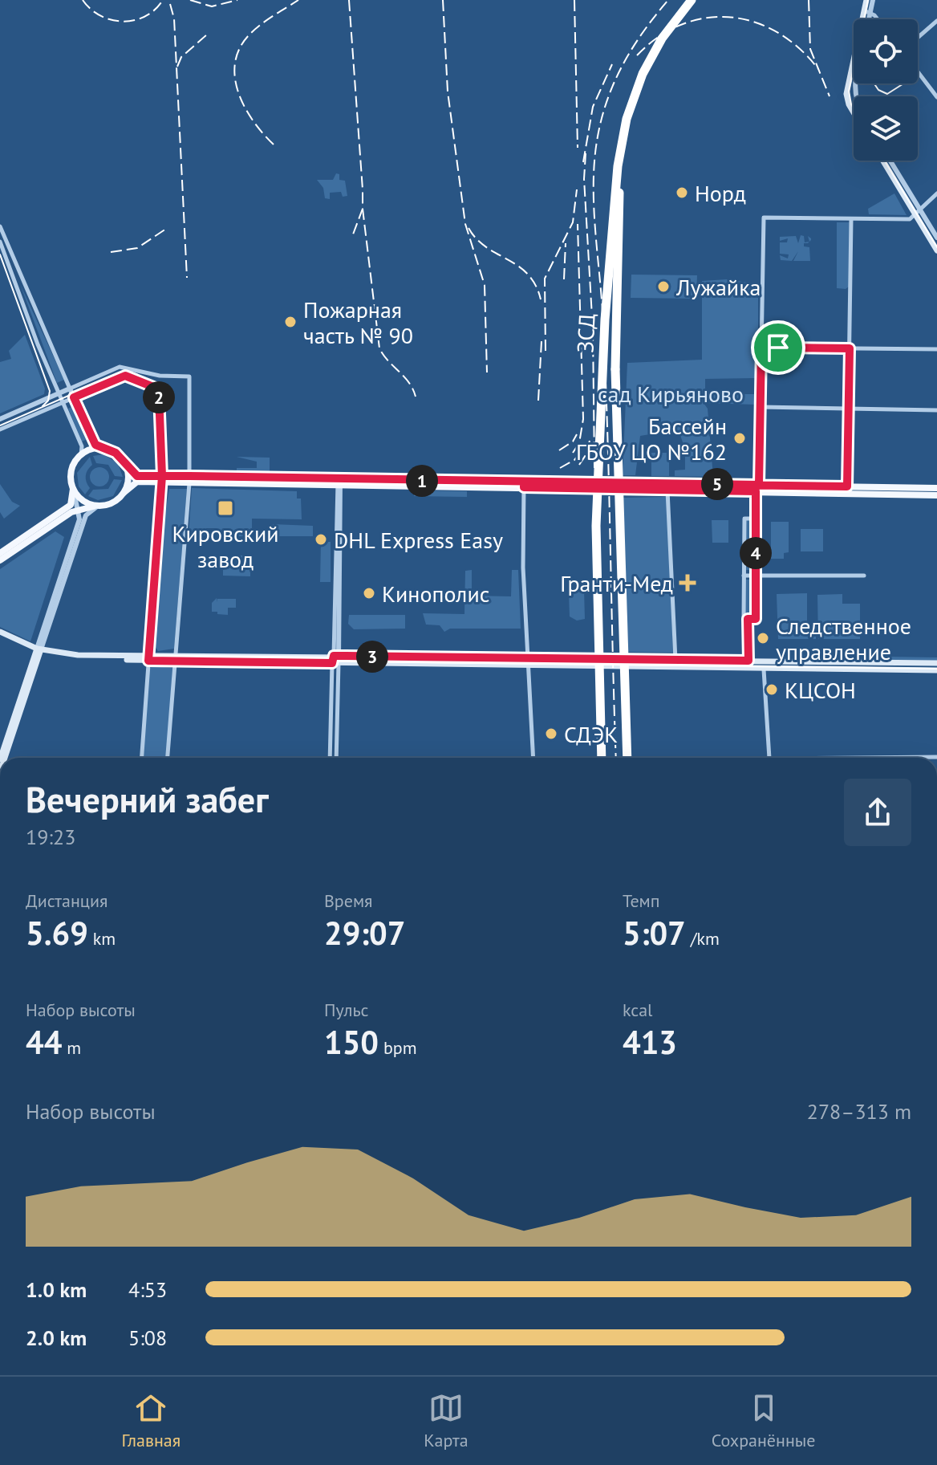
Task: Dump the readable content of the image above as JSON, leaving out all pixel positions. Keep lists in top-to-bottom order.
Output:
{
  "streets": {
    "highway": ["ЗСД"]
  },
  "parks": ["сад Кирьяново"],
  "places": {
    "other": [
      "Норд",
      "Лужайка",
      "Пожарная часть № 90",
      "Бассейн ГБОУ ЦО №162",
      "DHL Express Easy",
      "Кинополис",
      "Следственное управление",
      "КЦСОН",
      "СДЭК"
    ],
    "transit": ["Кировский завод"],
    "health": ["Гранти-Мед"]
  },
  "page": {
    "pins": [
      "2",
      "1",
      "5",
      "4",
      "3"
    ],
    "heading": ["Вечерний забег", "19:23"],
    "stats": [
      ["Дистанция", "5.69 km"],
      ["Время", "29:07"],
      ["Темп", "5:07 /km"],
      ["Набор высоты", "44 m"],
      ["Пульс", "150 bpm"],
      ["kcal", "413"]
    ],
    "chart": ["Набор высоты", "278–313 m"],
    "list": [
      {
        "name": "1.0 km",
        "note": "4:53"
      },
      {
        "name": "2.0 km",
        "note": "5:08"
      }
    ],
    "tabs": ["Главная", "Карта", "Сохранённые"]
  }
}
